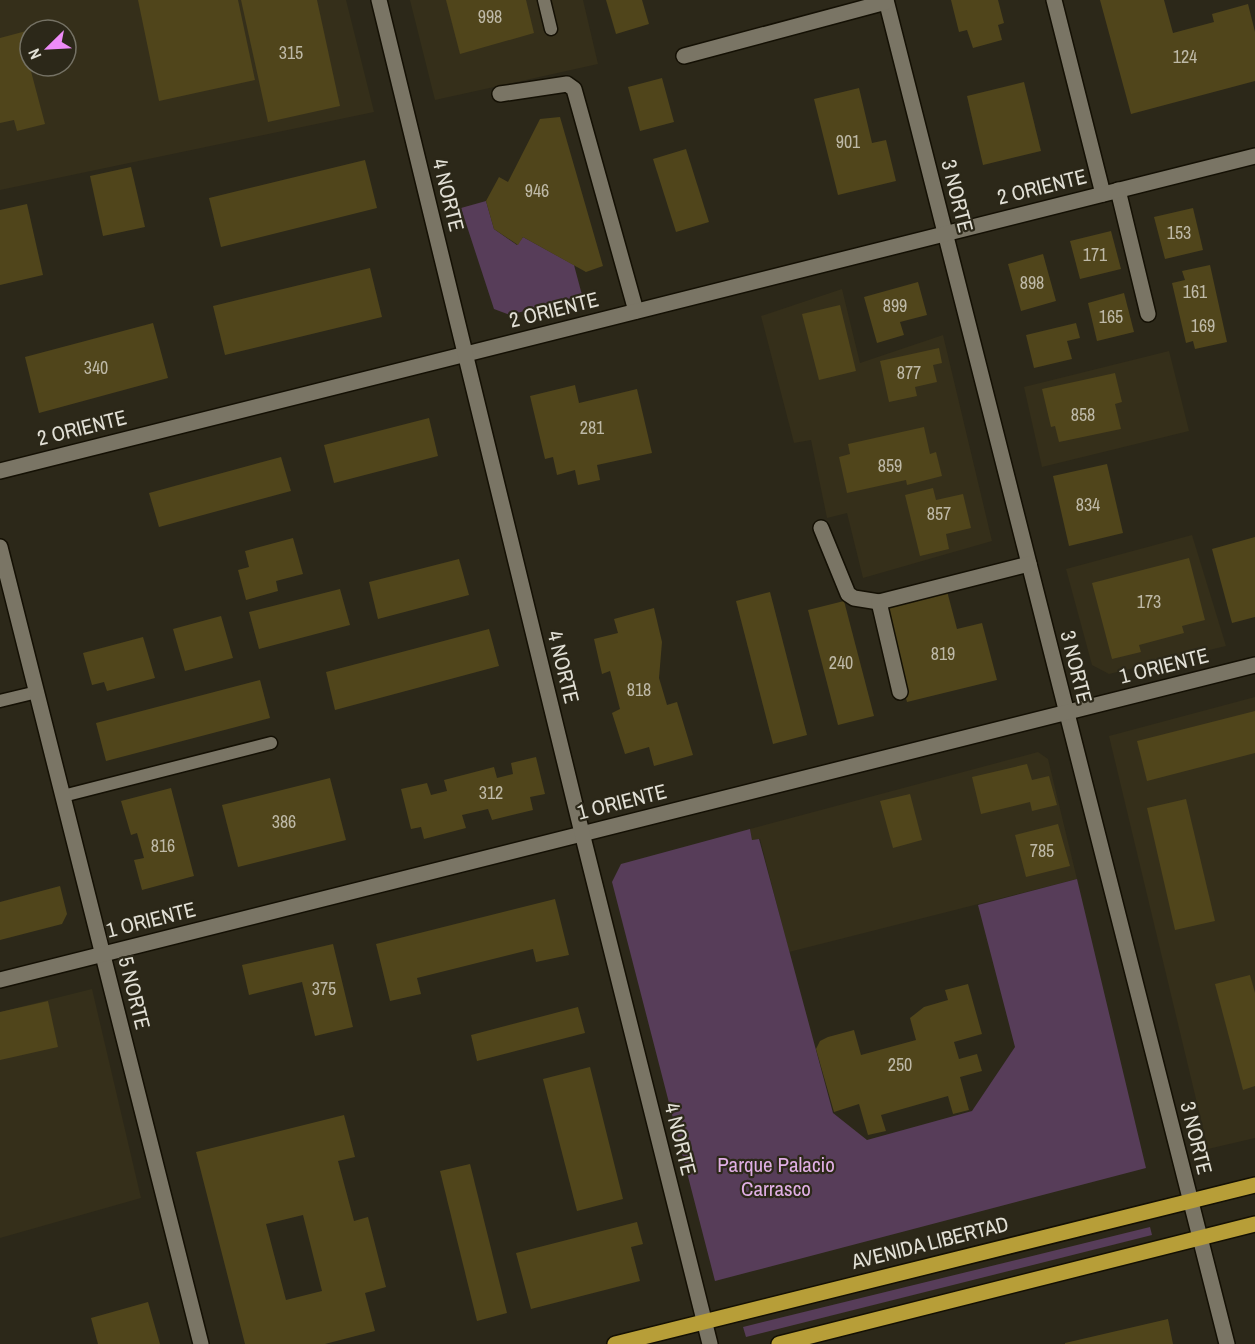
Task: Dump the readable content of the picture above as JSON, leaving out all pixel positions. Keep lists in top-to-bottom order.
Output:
{
  "streets": {
    "main road": ["AVENIDA LIBERTAD"],
    "street": [
      "2 ORIENTE",
      "4 NORTE",
      "3 NORTE",
      "1 ORIENTE",
      "5 NORTE"
    ]
  },
  "crossings": [
    ["2 ORIENTE", "4 NORTE"],
    ["2 ORIENTE", "3 NORTE"],
    ["4 NORTE", "1 ORIENTE"],
    ["4 NORTE", "AVENIDA LIBERTAD"],
    ["3 NORTE", "1 ORIENTE"],
    ["3 NORTE", "AVENIDA LIBERTAD"],
    ["1 ORIENTE", "5 NORTE"]
  ],
  "parks": ["Parque Palacio Carrasco"],
  "house_numbers": [
    "998",
    "315",
    "124",
    "901",
    "946",
    "153",
    "171",
    "898",
    "161",
    "899",
    "165",
    "169",
    "340",
    "877",
    "858",
    "281",
    "859",
    "834",
    "857",
    "173",
    "819",
    "240",
    "818",
    "312",
    "386",
    "816",
    "785",
    "375",
    "250"
  ],
  "north": "bottom left"
}
